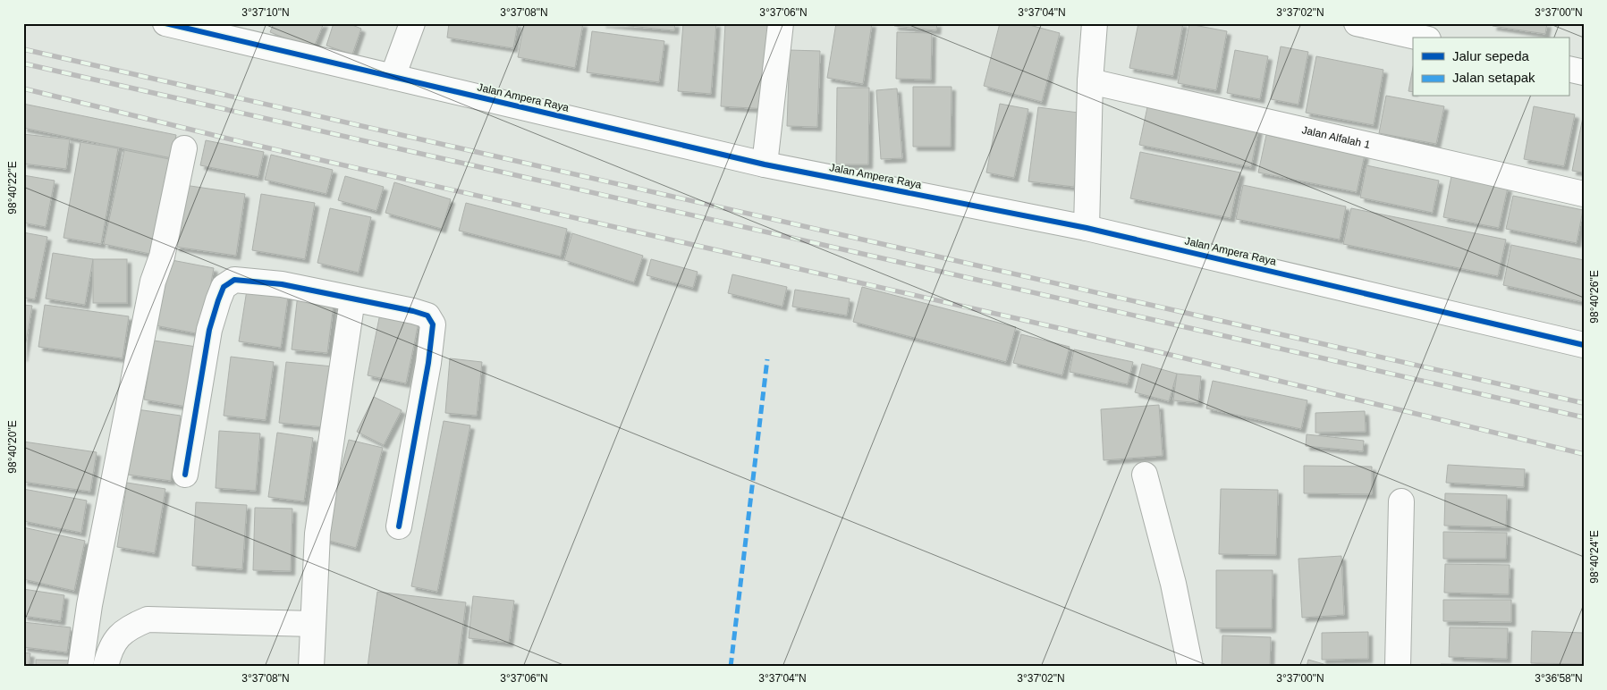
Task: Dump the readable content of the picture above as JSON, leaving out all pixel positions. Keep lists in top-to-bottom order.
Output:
{
  "streets": {
    "street": ["Jalan Ampera Raya", "Jalan Alfalah 1"]
  },
  "legend": ["Jalur sepeda", "Jalan setapak"],
  "coordinates": [
    "3°37'10\"N",
    "3°37'08\"N",
    "3°37'06\"N",
    "3°37'04\"N",
    "3°37'02\"N",
    "3°37'00\"N",
    "98°40'22\"E",
    "98°40'26\"E",
    "98°40'20\"E",
    "98°40'24\"E",
    "3°36'58\"N"
  ]
}
